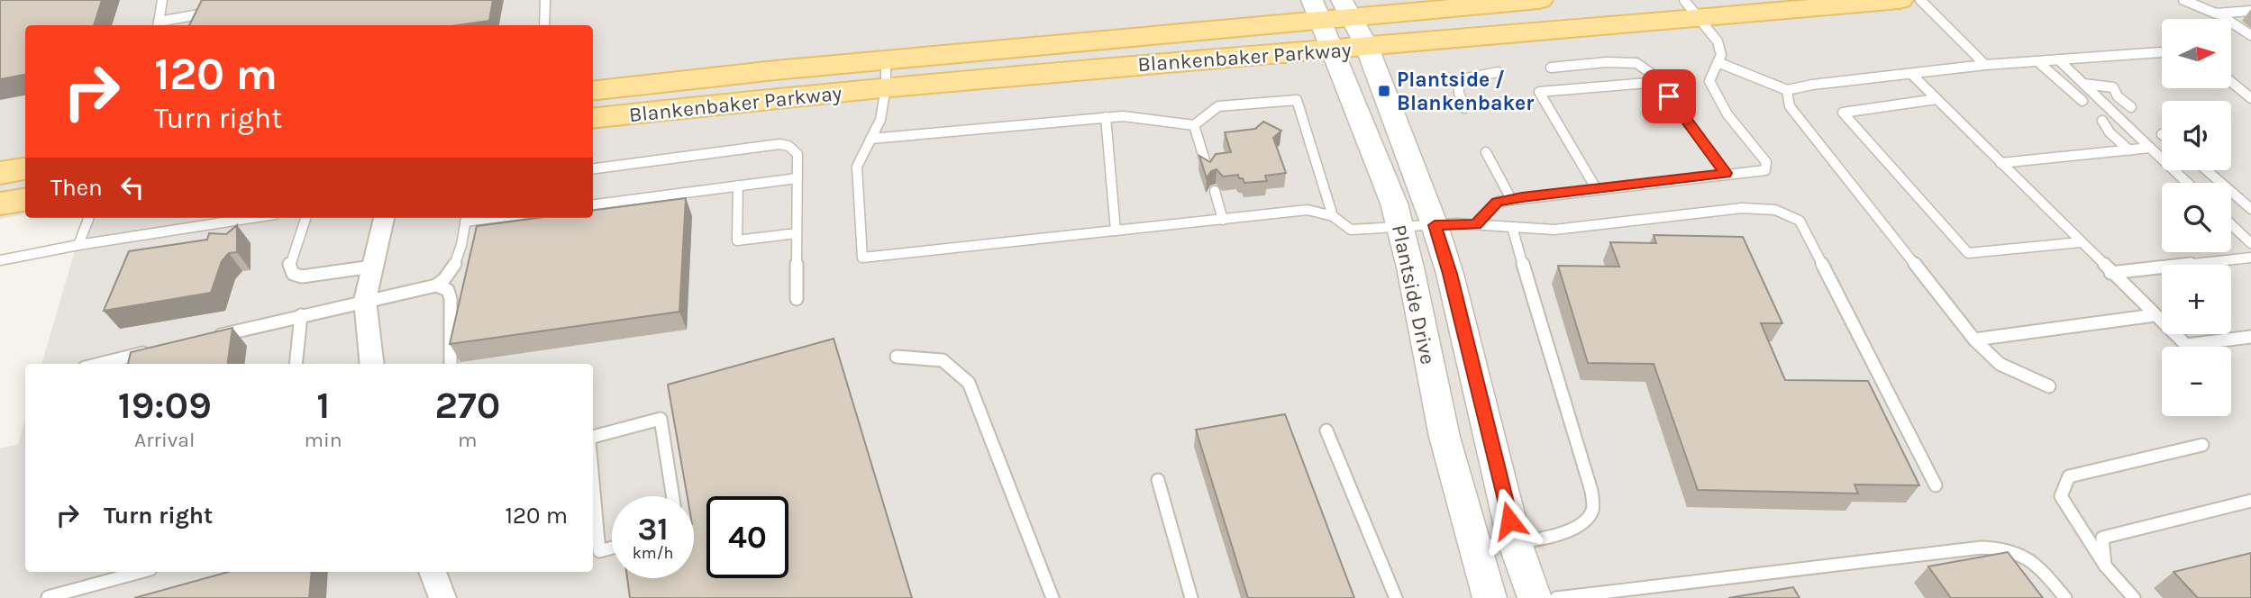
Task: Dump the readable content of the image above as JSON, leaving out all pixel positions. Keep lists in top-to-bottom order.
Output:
{
  "streets": {
    "main road": ["Blankenbaker Parkway"],
    "street": ["Plantside Drive"]
  },
  "crossings": [
    ["Blankenbaker Parkway", "Plantside Drive"]
  ],
  "places": {
    "transit": ["Plantside / Blankenbaker"]
  },
  "north": "right",
  "page": {
    "map_buttons": ["+", "−"],
    "turn": ["120 m", "Turn right"],
    "then": "Then",
    "eta": [
      "19:09",
      "Arrival",
      "1",
      "min",
      "270",
      "m"
    ],
    "list": [
      {
        "name": "Turn right",
        "value": "120 m"
      }
    ],
    "speed": "31 km/h",
    "limit": "40"
  }
}
